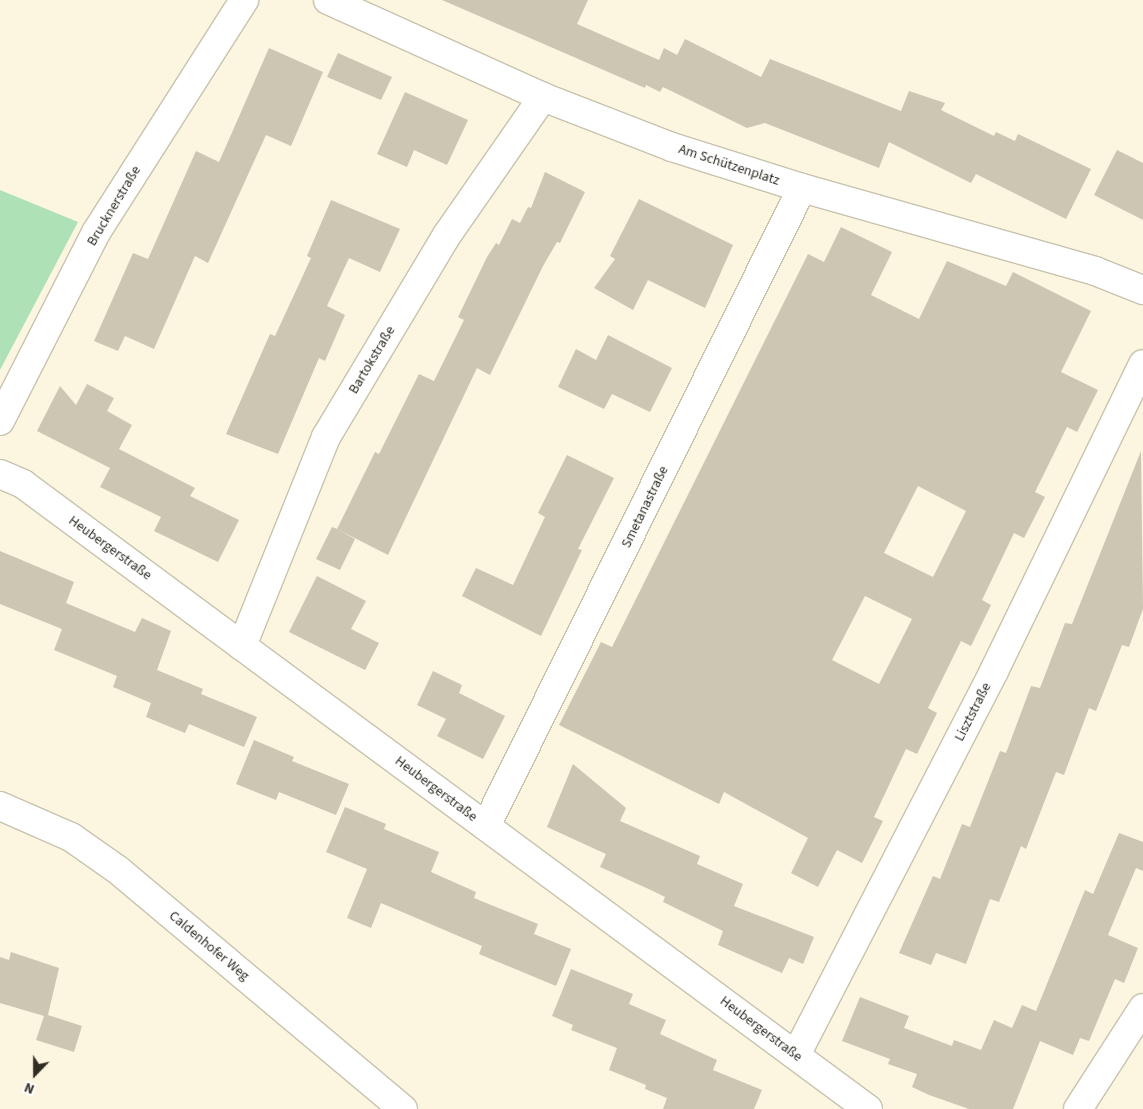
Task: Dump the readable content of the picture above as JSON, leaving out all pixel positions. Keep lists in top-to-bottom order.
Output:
{
  "streets": {
    "street": [
      "Am Schützenplatz",
      "Brucknerstraße",
      "Bartokstraße",
      "Smetanastraße",
      "Heubergerstraße",
      "Lisztstraße",
      "Caldenhofer Weg"
    ]
  },
  "crossings": [
    ["Am Schützenplatz", "Bartokstraße"],
    ["Am Schützenplatz", "Smetanastraße"],
    ["Bartokstraße", "Heubergerstraße"],
    ["Smetanastraße", "Heubergerstraße"],
    ["Heubergerstraße", "Lisztstraße"]
  ],
  "north": "bottom"
}
